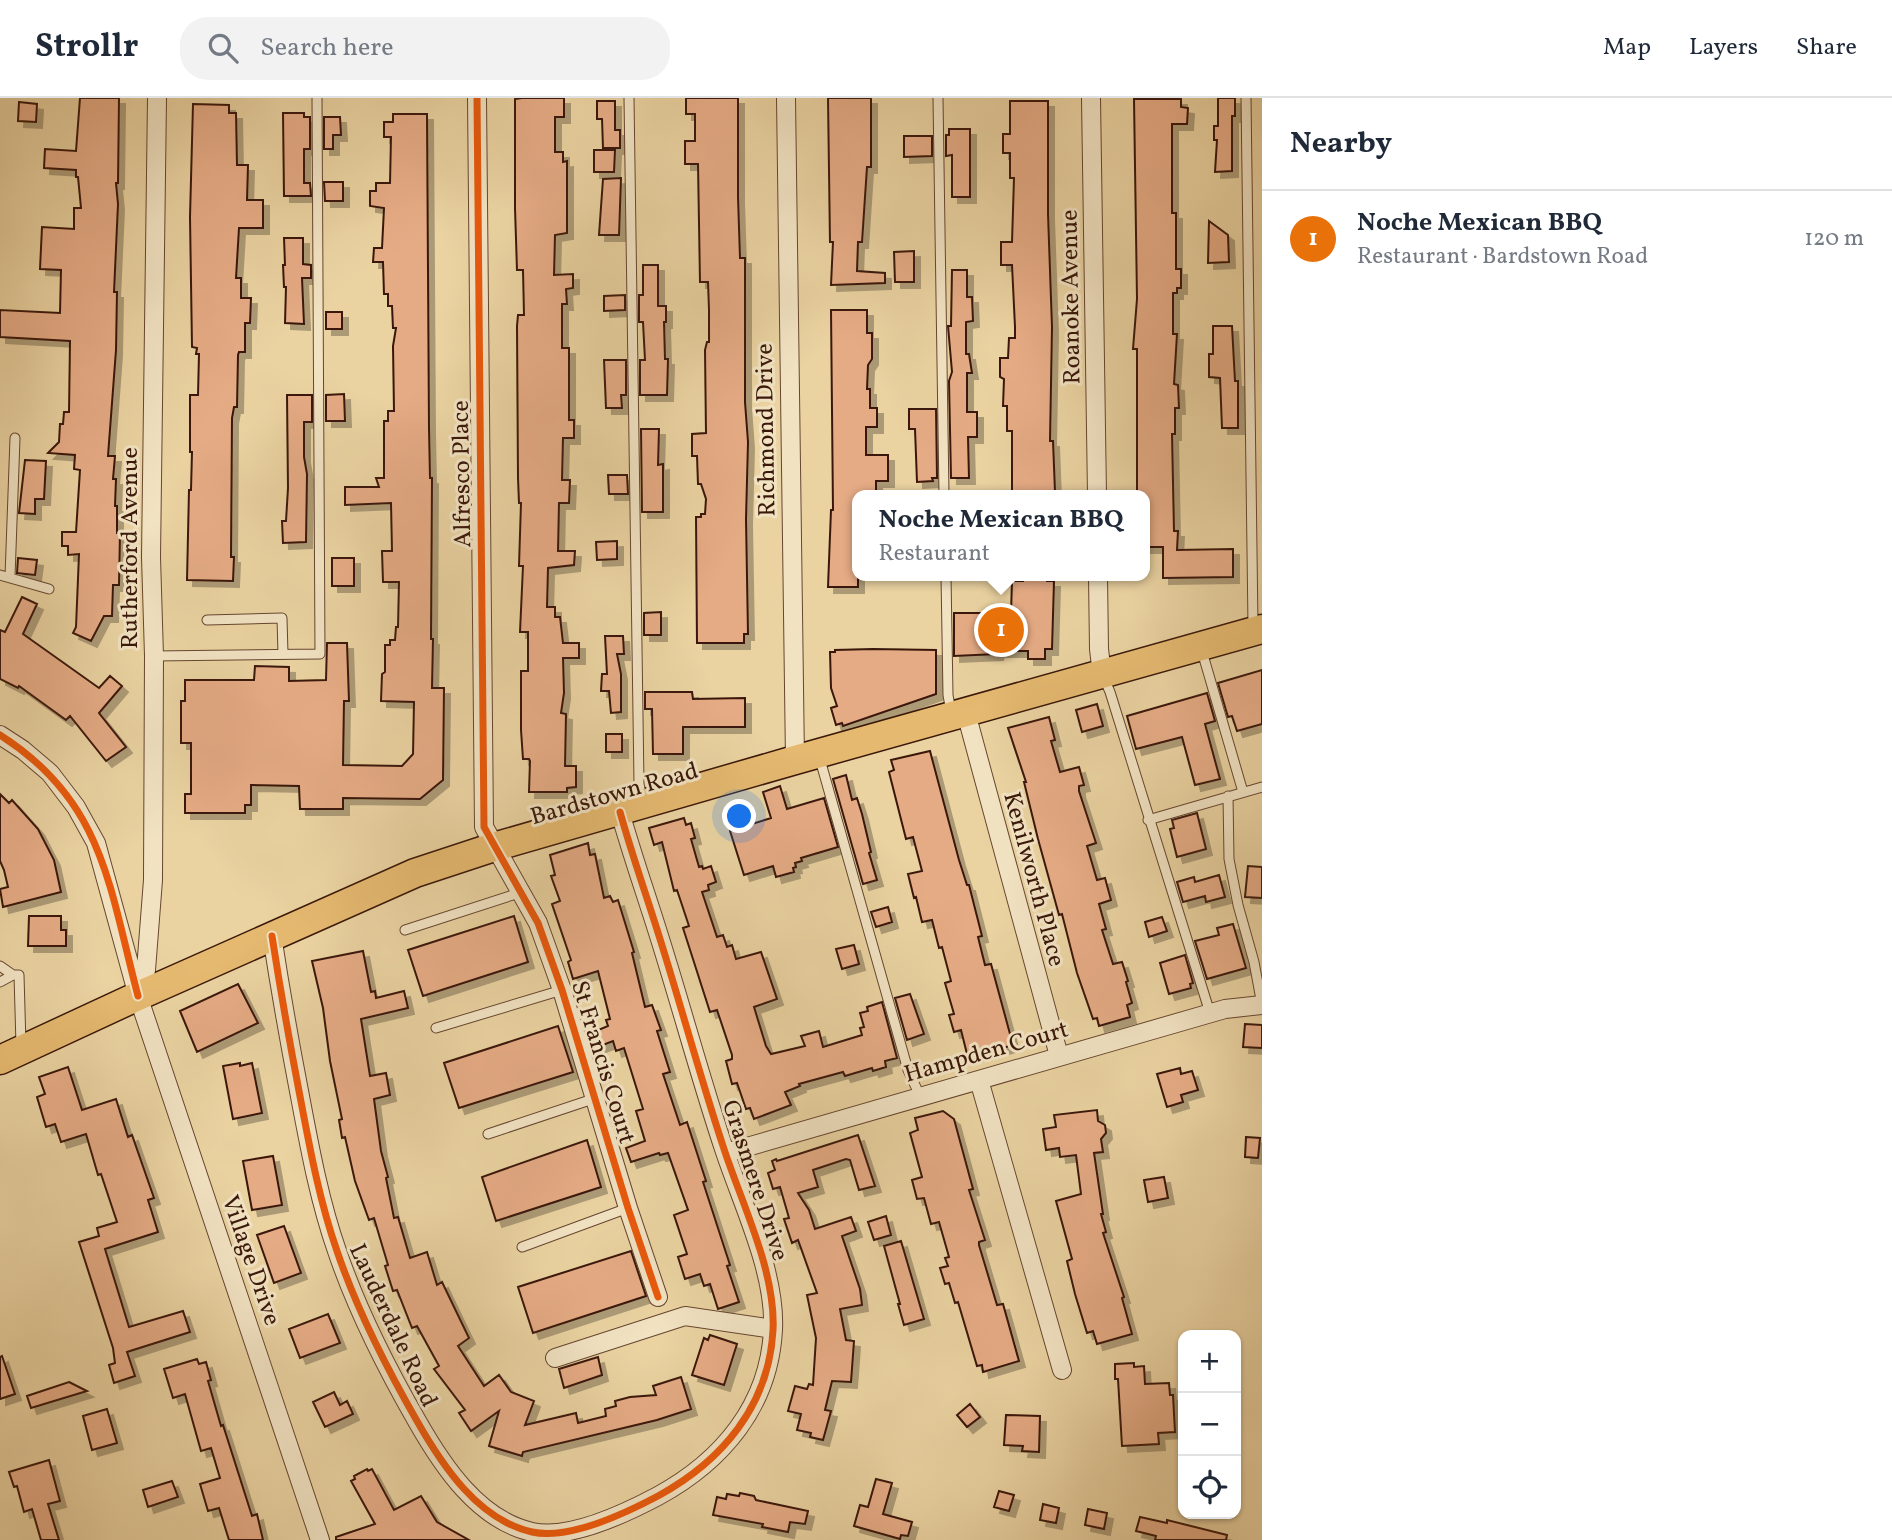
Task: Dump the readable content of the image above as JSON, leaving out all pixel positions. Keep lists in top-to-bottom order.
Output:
{
  "streets": {
    "main road": ["Bardstown Road"],
    "street": [
      "Roanoke Avenue",
      "Richmond Drive",
      "Alfresco Place",
      "Rutherford Avenue",
      "Kenilworth Place",
      "Hampden Court",
      "St Francis Court",
      "Grasmere Drive",
      "Village Drive",
      "Lauderdale Road"
    ]
  },
  "crossings": [
    ["Richmond Drive", "Bardstown Road"],
    ["Alfresco Place", "Bardstown Road"],
    ["Alfresco Place", "St Francis Court"],
    ["Rutherford Avenue", "Bardstown Road"],
    ["Rutherford Avenue", "Village Drive"],
    ["Bardstown Road", "Kenilworth Place"],
    ["Bardstown Road", "St Francis Court"],
    ["Bardstown Road", "Grasmere Drive"],
    ["Bardstown Road", "Village Drive"],
    ["Bardstown Road", "Lauderdale Road"],
    ["Kenilworth Place", "Hampden Court"],
    ["Hampden Court", "Grasmere Drive"],
    ["Grasmere Drive", "Lauderdale Road"]
  ],
  "page": {
    "header": "Strollr",
    "search": "Search here",
    "nav": ["Map", "Layers", "Share"],
    "heading": "Nearby",
    "list": [
      {
        "mark": "1",
        "name": "Noche Mexican BBQ",
        "note": "Restaurant · Bardstown Road",
        "value": "120 m"
      }
    ],
    "popup": ["Noche Mexican BBQ", "Restaurant"],
    "pins": "1",
    "map_buttons": ["+", "−"]
  }
}
